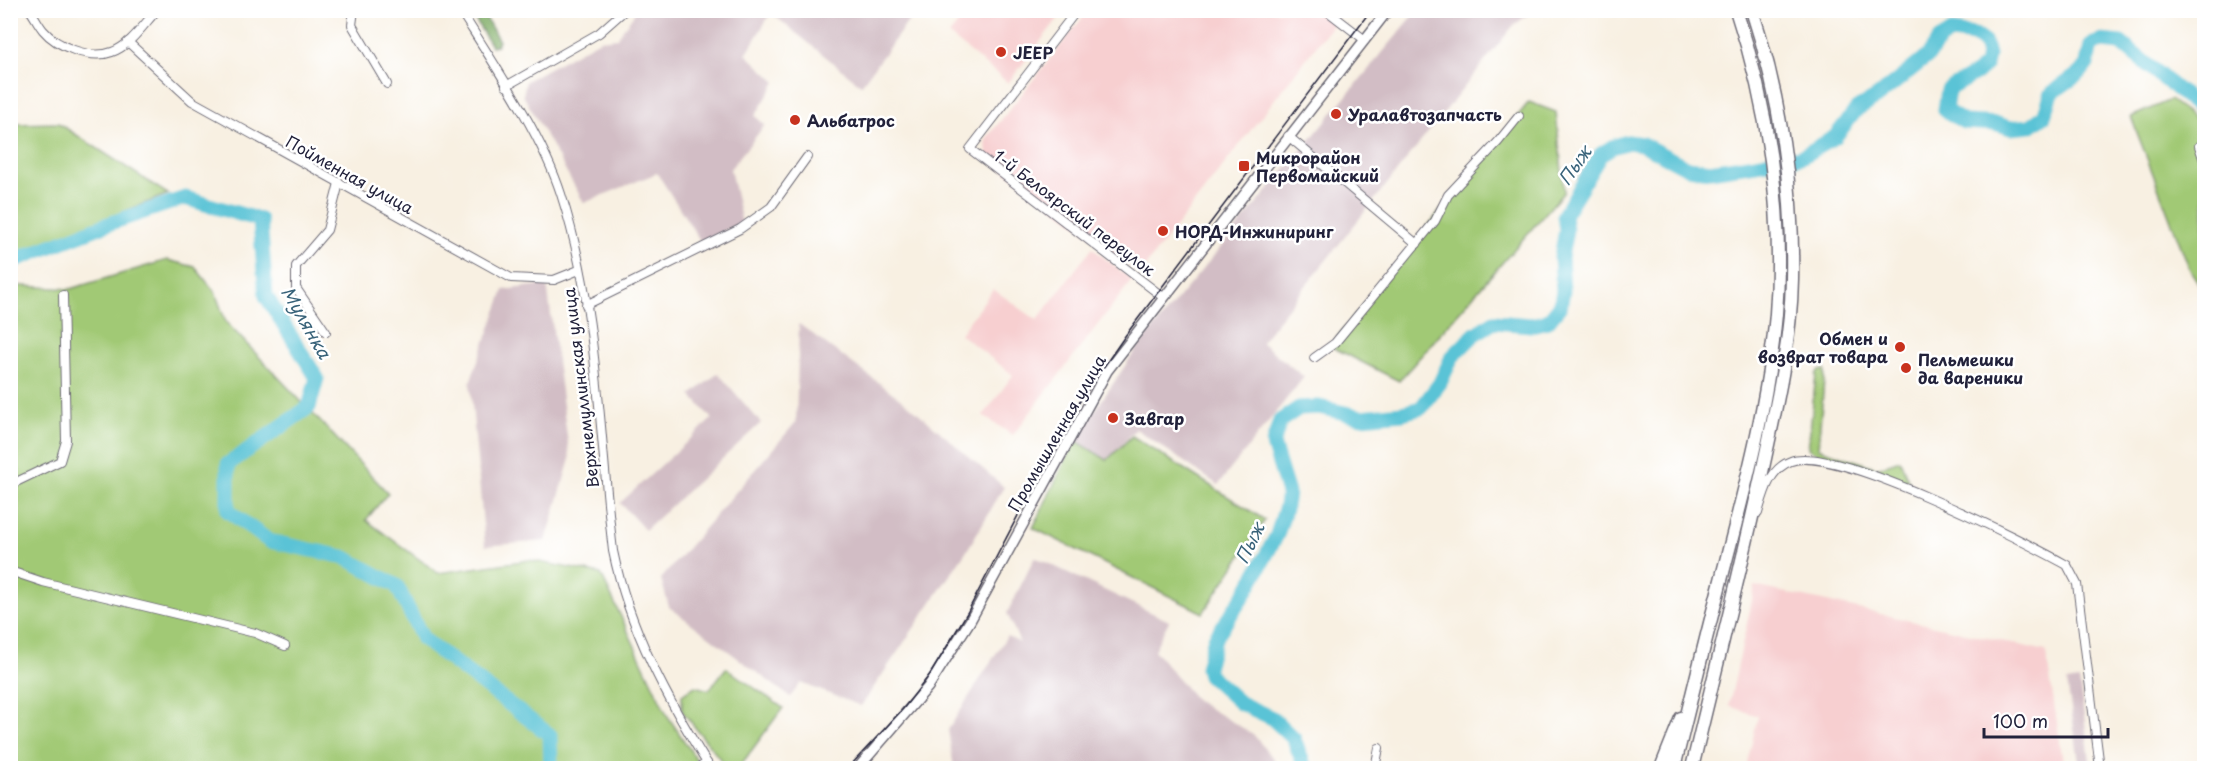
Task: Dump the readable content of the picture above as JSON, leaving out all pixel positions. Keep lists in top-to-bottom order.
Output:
{
  "streets": {
    "street": [
      "Пойменная улица",
      "1-й Белоярский переулок",
      "Верхнемуллинская улица",
      "Промышленная улица"
    ]
  },
  "crossings": [
    ["Пойменная улица", "Верхнемуллинская улица"],
    ["1-й Белоярский переулок", "Промышленная улица"]
  ],
  "water": ["Пыж", "Мулянка"],
  "places": {
    "other": [
      "JEEP",
      "Уралавтозапчасть",
      "Альбатрос",
      "НОРД-Инжиниринг",
      "Обмен и возврат товара",
      "Пельмешки да вареники",
      "Завгар"
    ],
    "transit": ["Микрорайон Первомайский"]
  },
  "scale_bar": "100 m"
}
